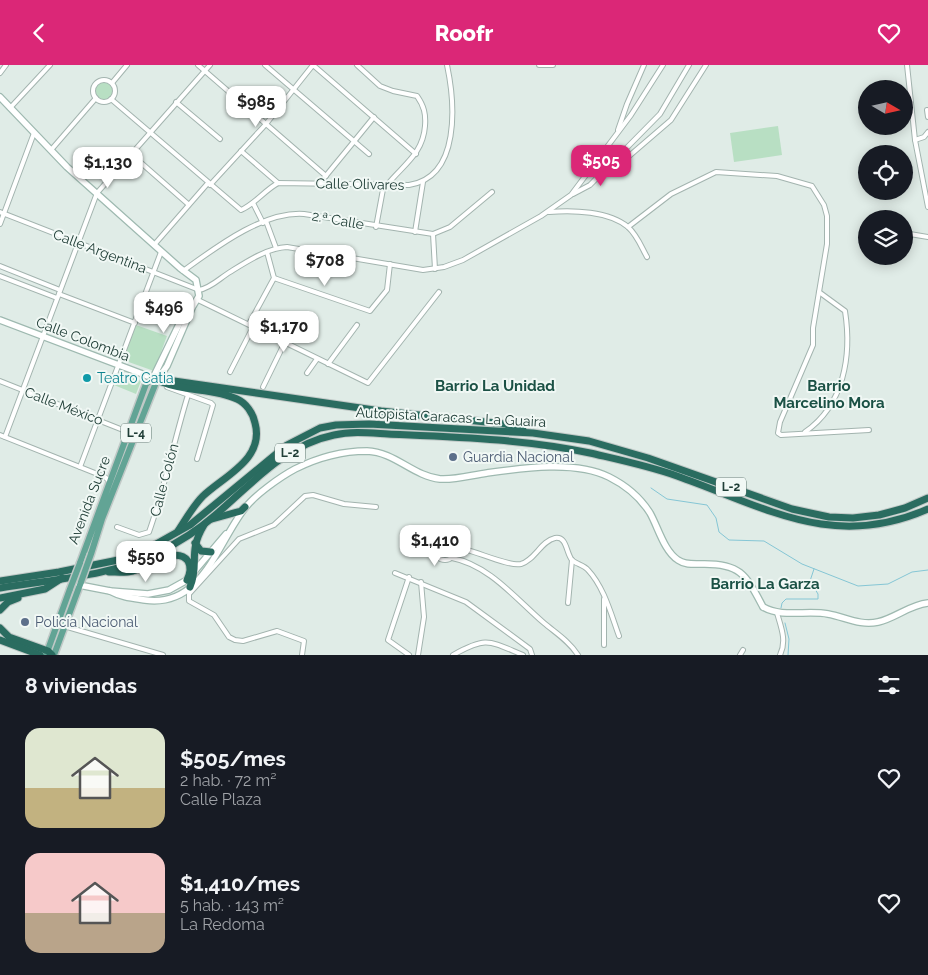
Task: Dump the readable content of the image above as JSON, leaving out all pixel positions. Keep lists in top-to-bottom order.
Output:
{
  "streets": {
    "highway": ["Autopista Caracas - La Guaira", "L-2"],
    "main road": ["Calle Colombia", "L-4", "Avenida Sucre"],
    "street": [
      "Calle Olivares",
      "2.ª Calle",
      "Calle Argentina",
      "Calle México",
      "Calle Colón"
    ]
  },
  "crossings": [
    ["Calle Colombia", "Avenida Sucre"],
    ["Calle México", "Avenida Sucre"]
  ],
  "districts": ["Barrio La Unidad", "Barrio Marcelino Mora", "Barrio La Garza"],
  "places": ["Teatro Catia", "Guardia Nacional", "Policía Nacional"],
  "north": "right",
  "page": {
    "header": "Roofr",
    "price": [
      "$985",
      "$505",
      "$1,130",
      "$708",
      "$496",
      "$1,170",
      "$1,410",
      "$550"
    ],
    "heading": "8 viviendas",
    "list": [
      {
        "name": "$505/mes",
        "note": "2 hab. · 72 m² · Calle Plaza"
      },
      {
        "name": "$1,410/mes",
        "note": "5 hab. · 143 m² · La Redoma"
      }
    ]
  }
}
